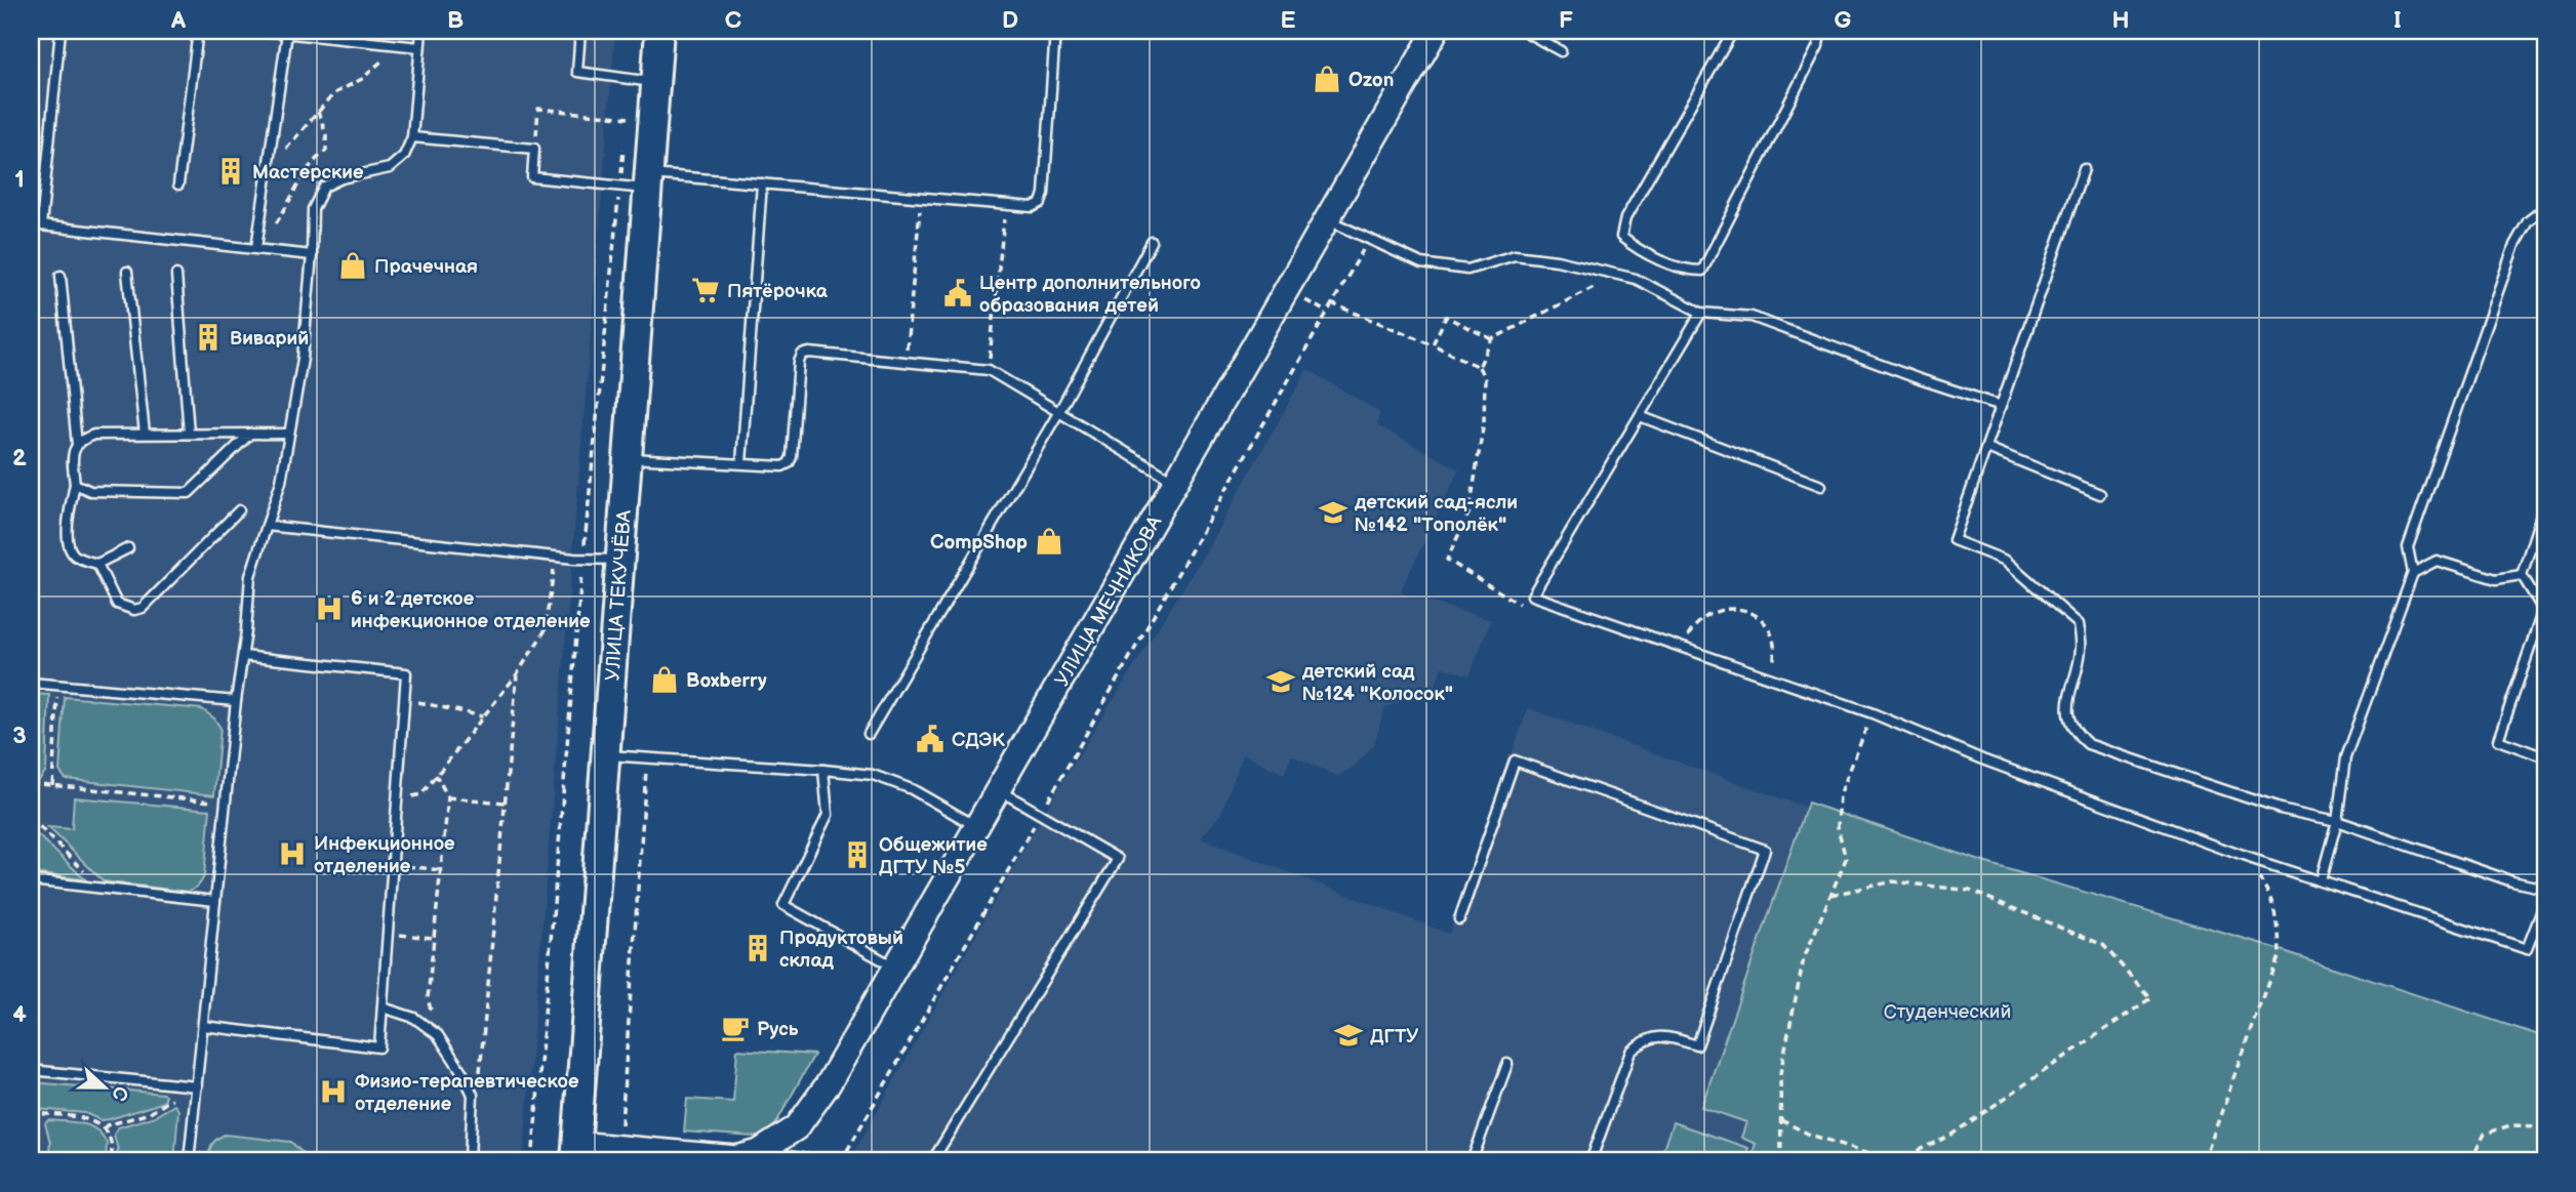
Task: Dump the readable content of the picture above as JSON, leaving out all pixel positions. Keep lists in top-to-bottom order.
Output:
{
  "streets": {
    "main road": ["УЛИЦА ТЕКУЧЁВА", "УЛИЦА МЕЧНИКОВА"]
  },
  "parks": ["Студенческий"],
  "places": {
    "shop": [
      "Ozon",
      "Прачечная",
      "CompShop",
      "Boxberry"
    ],
    "building": [
      "Мастерские",
      "Виварий",
      "Общежитие ДГТУ №5",
      "Продуктовый склад"
    ],
    "supermarket": ["Пятёрочка"],
    "public building": ["Центр дополнительного образования детей", "СДЭК"],
    "school or university": ["детский сад-ясли №142 \"Тополёк\"", "детский сад №124 \"Колосок\"", "ДГТУ"],
    "hospital": ["6 и 2 детское инфекционное отделение", "Инфекционное отделение", "Физио-терапевтическое отделение"],
    "cafe": ["Русь"]
  },
  "north": "right",
  "grid": {
    "columns": [
      "A",
      "B",
      "C",
      "D",
      "E",
      "F",
      "G",
      "H",
      "I"
    ],
    "rows": [
      "1",
      "2",
      "3",
      "4"
    ]
  }
}
